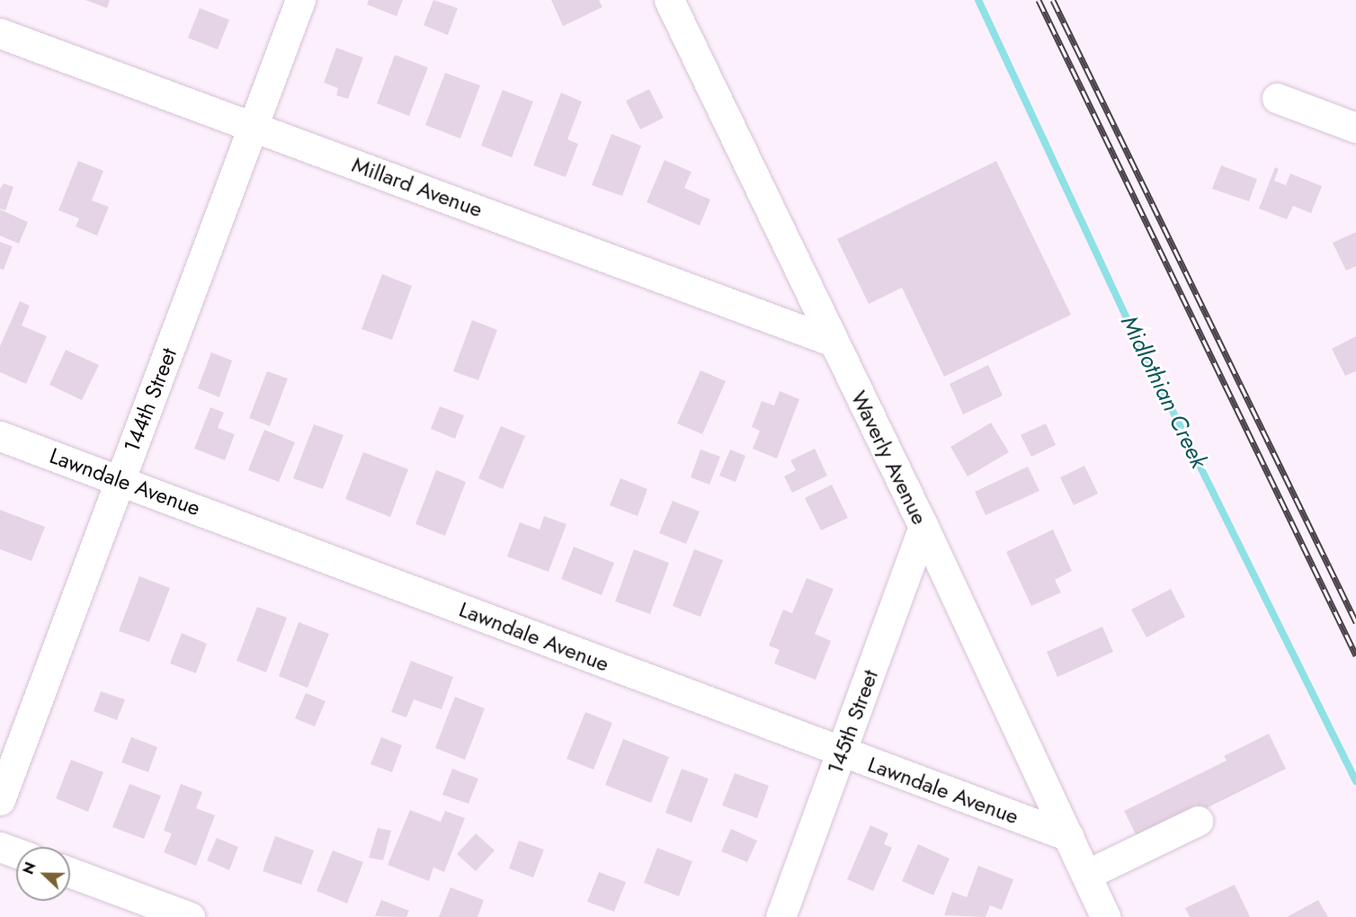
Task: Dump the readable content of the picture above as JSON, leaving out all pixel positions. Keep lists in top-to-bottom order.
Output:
{
  "streets": {
    "street": [
      "Millard Avenue",
      "144th Street",
      "Waverly Avenue",
      "Lawndale Avenue",
      "145th Street"
    ]
  },
  "crossings": [
    ["Millard Avenue", "144th Street"],
    ["Millard Avenue", "Waverly Avenue"],
    ["144th Street", "Lawndale Avenue"],
    ["Waverly Avenue", "Lawndale Avenue"],
    ["Waverly Avenue", "145th Street"],
    ["Lawndale Avenue", "145th Street"]
  ],
  "water": ["Midlothian Creek"],
  "north": "left"
}
